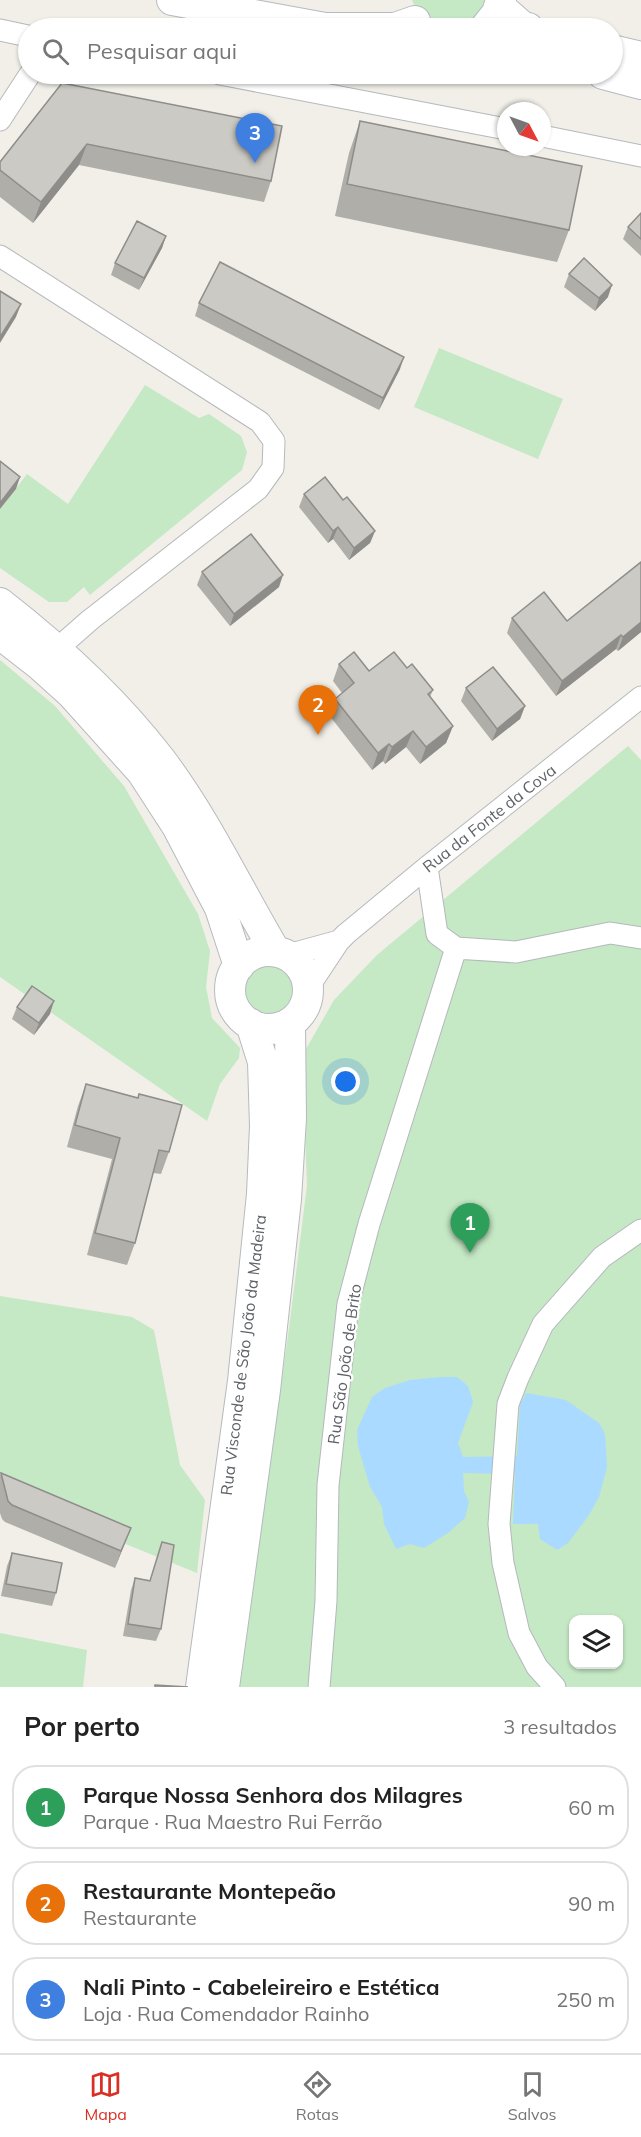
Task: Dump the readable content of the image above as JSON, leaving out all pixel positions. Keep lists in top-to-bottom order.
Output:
{
  "streets": {
    "main road": ["Rua Visconde de São João da Madeira"],
    "street": ["Rua da Fonte da Cova", "Rua São João de Brito"]
  },
  "crossings": [
    ["Rua da Fonte da Cova", "Rua Visconde de São João da Madeira"]
  ],
  "north": "bottom right",
  "page": {
    "search": "Pesquisar aqui",
    "pins": ["3", "2", "1"],
    "heading": ["Por perto", "3 resultados"],
    "list": [
      {
        "mark": "1",
        "name": "Parque Nossa Senhora dos Milagres",
        "note": "Parque · Rua Maestro Rui Ferrão",
        "value": "60 m"
      },
      {
        "mark": "2",
        "name": "Restaurante Montepeão",
        "note": "Restaurante",
        "value": "90 m"
      },
      {
        "mark": "3",
        "name": "Nali Pinto - Cabeleireiro e Estética",
        "note": "Loja · Rua Comendador Rainho",
        "value": "250 m"
      }
    ],
    "nav": ["Mapa", "Rotas", "Salvos"]
  }
}
